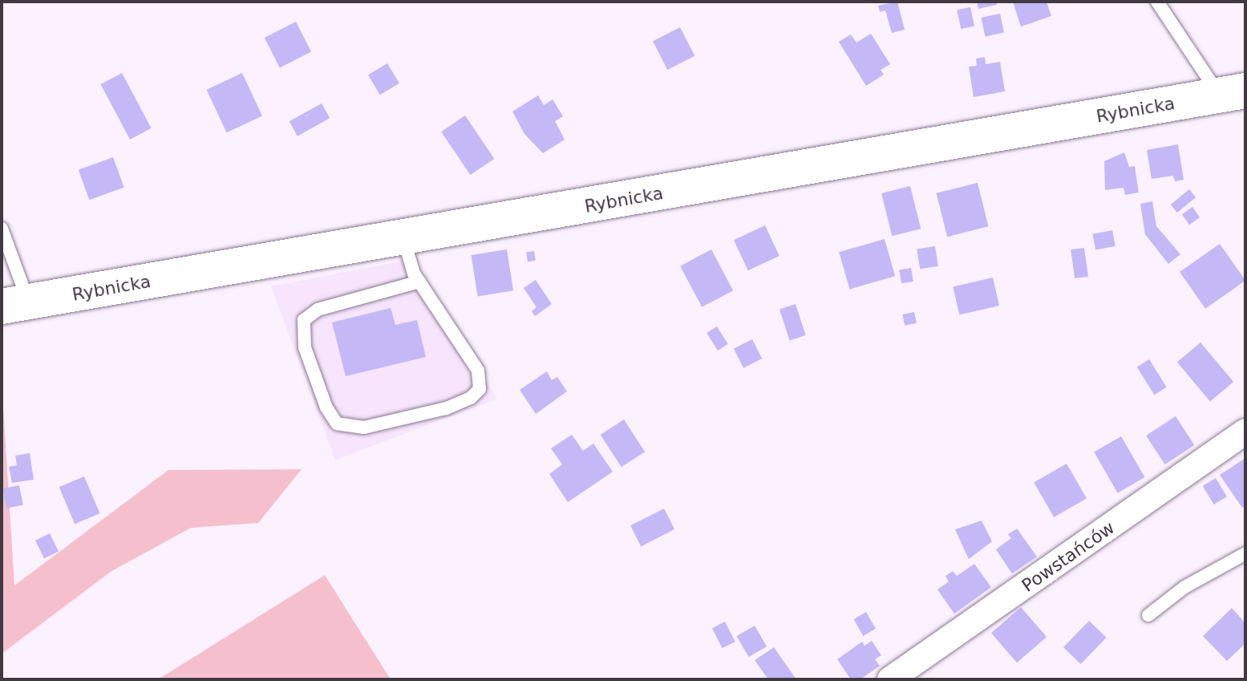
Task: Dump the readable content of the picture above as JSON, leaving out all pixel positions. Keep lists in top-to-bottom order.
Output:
{
  "streets": {
    "main road": ["Rybnicka"],
    "street": ["Powstańców"]
  }
}
